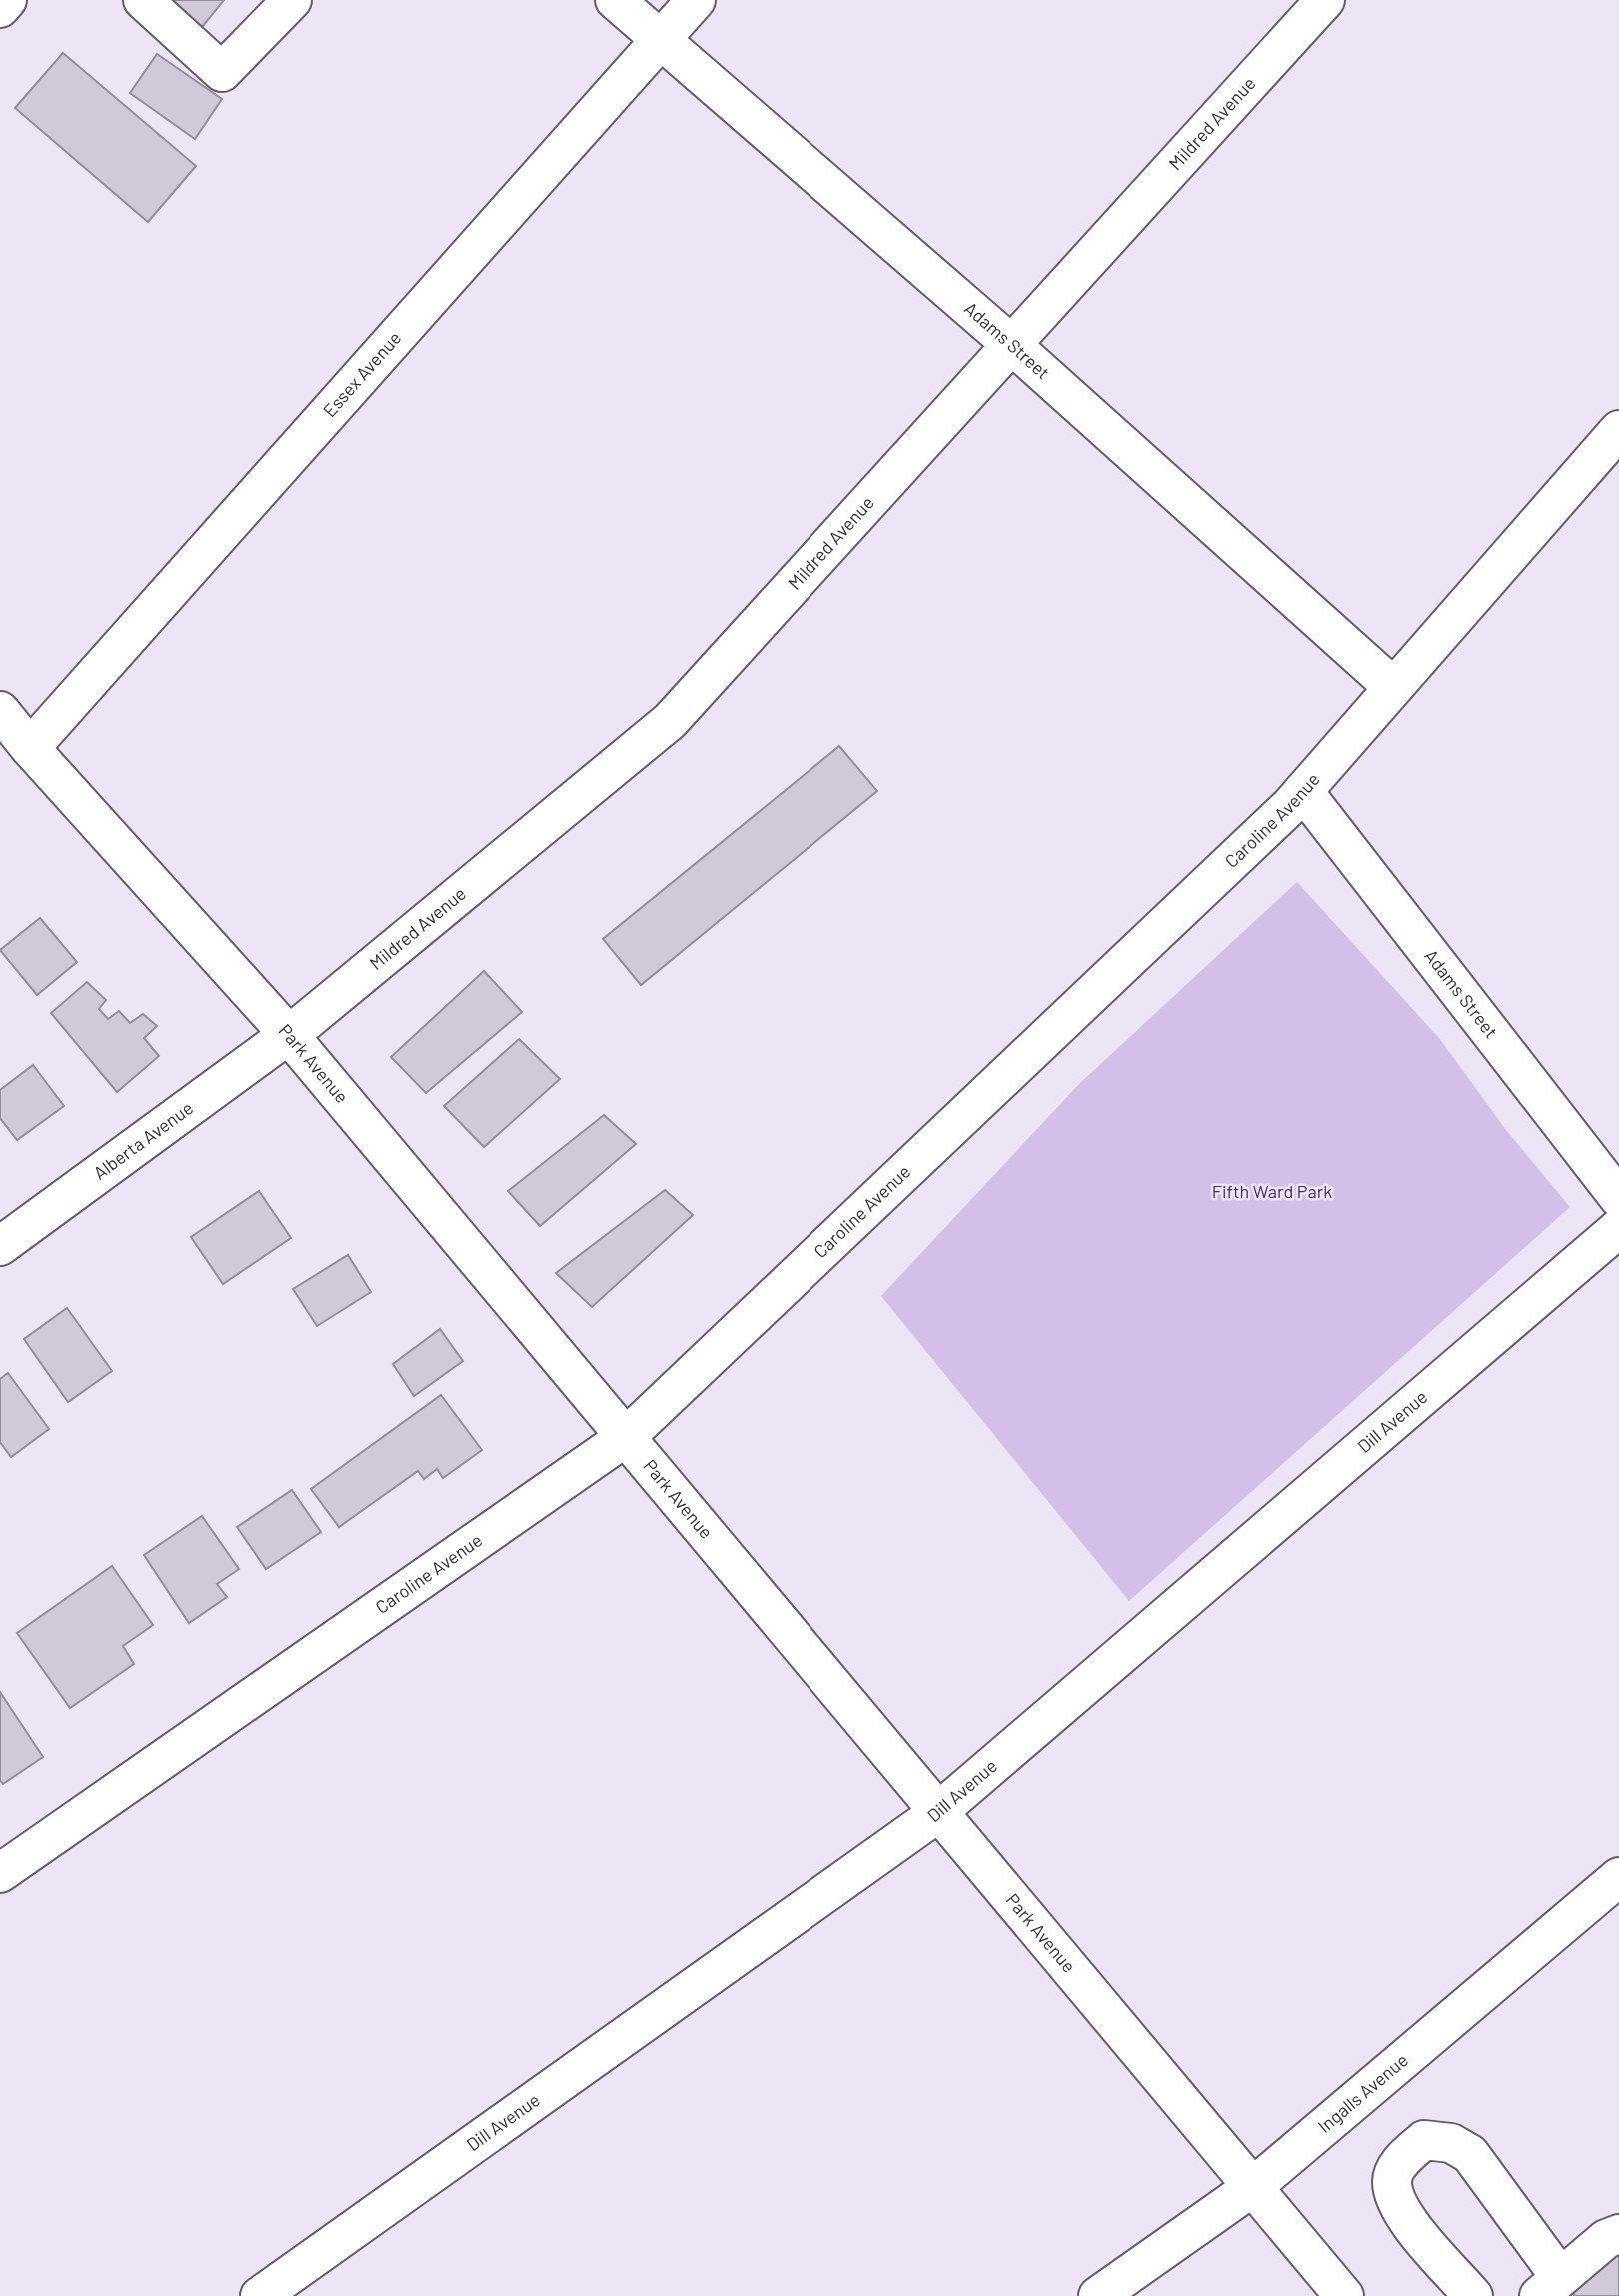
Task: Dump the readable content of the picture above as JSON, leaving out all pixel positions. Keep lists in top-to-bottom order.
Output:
{
  "streets": {
    "street": [
      "Mildred Avenue",
      "Adams Street",
      "Essex Avenue",
      "Caroline Avenue",
      "Park Avenue",
      "Alberta Avenue",
      "Dill Avenue",
      "Ingalls Avenue"
    ]
  },
  "crossings": [
    ["Mildred Avenue", "Adams Street"],
    ["Mildred Avenue", "Park Avenue"],
    ["Mildred Avenue", "Alberta Avenue"],
    ["Adams Street", "Essex Avenue"],
    ["Adams Street", "Caroline Avenue"],
    ["Essex Avenue", "Park Avenue"],
    ["Caroline Avenue", "Park Avenue"],
    ["Park Avenue", "Alberta Avenue"],
    ["Park Avenue", "Dill Avenue"],
    ["Park Avenue", "Ingalls Avenue"]
  ],
  "parks": ["Fifth Ward Park"]
}
